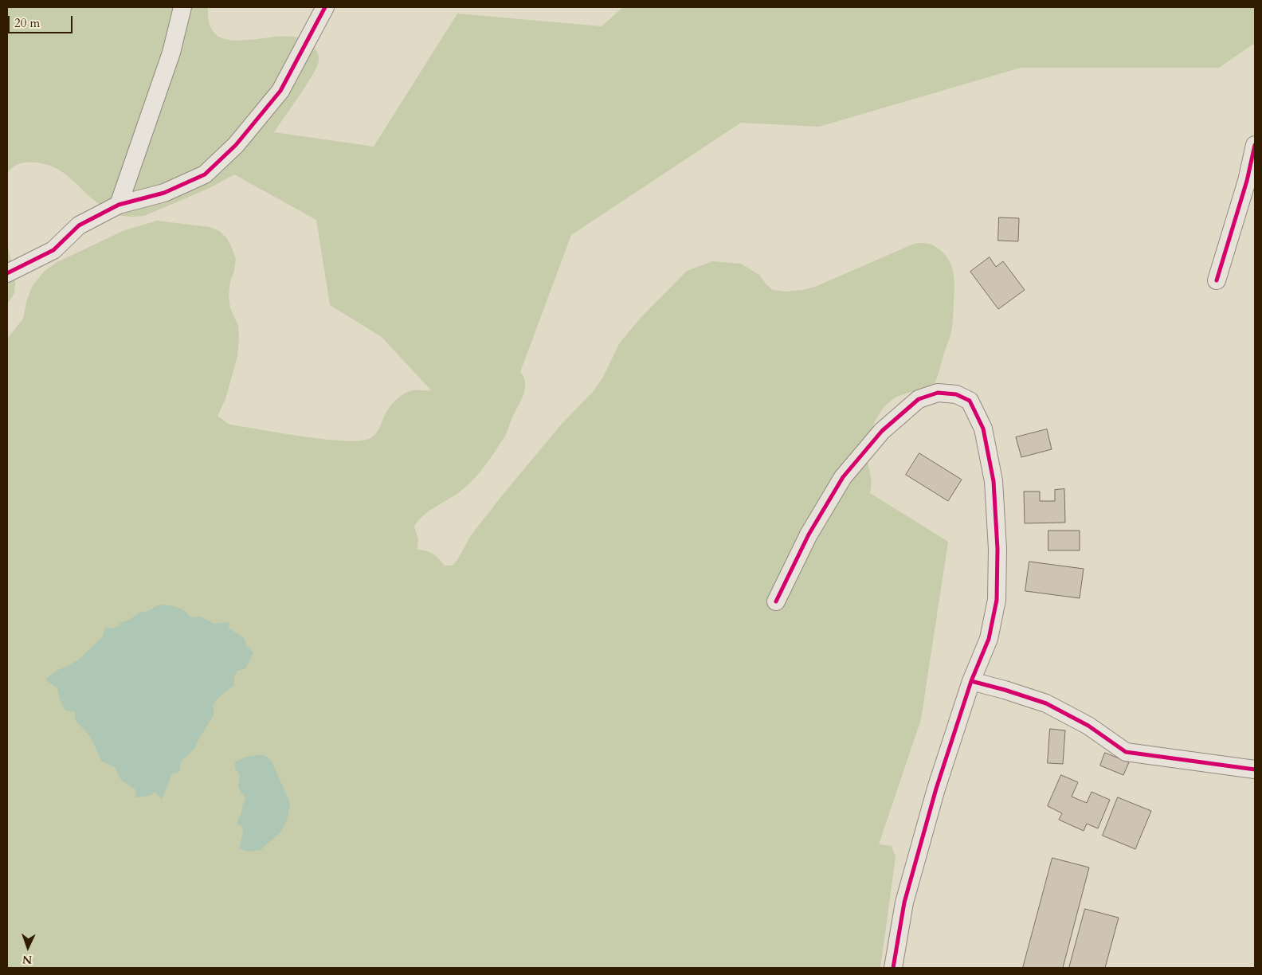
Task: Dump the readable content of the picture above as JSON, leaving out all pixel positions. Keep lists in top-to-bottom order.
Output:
{
  "scale_bar": "20 m",
  "north": "bottom"
}
